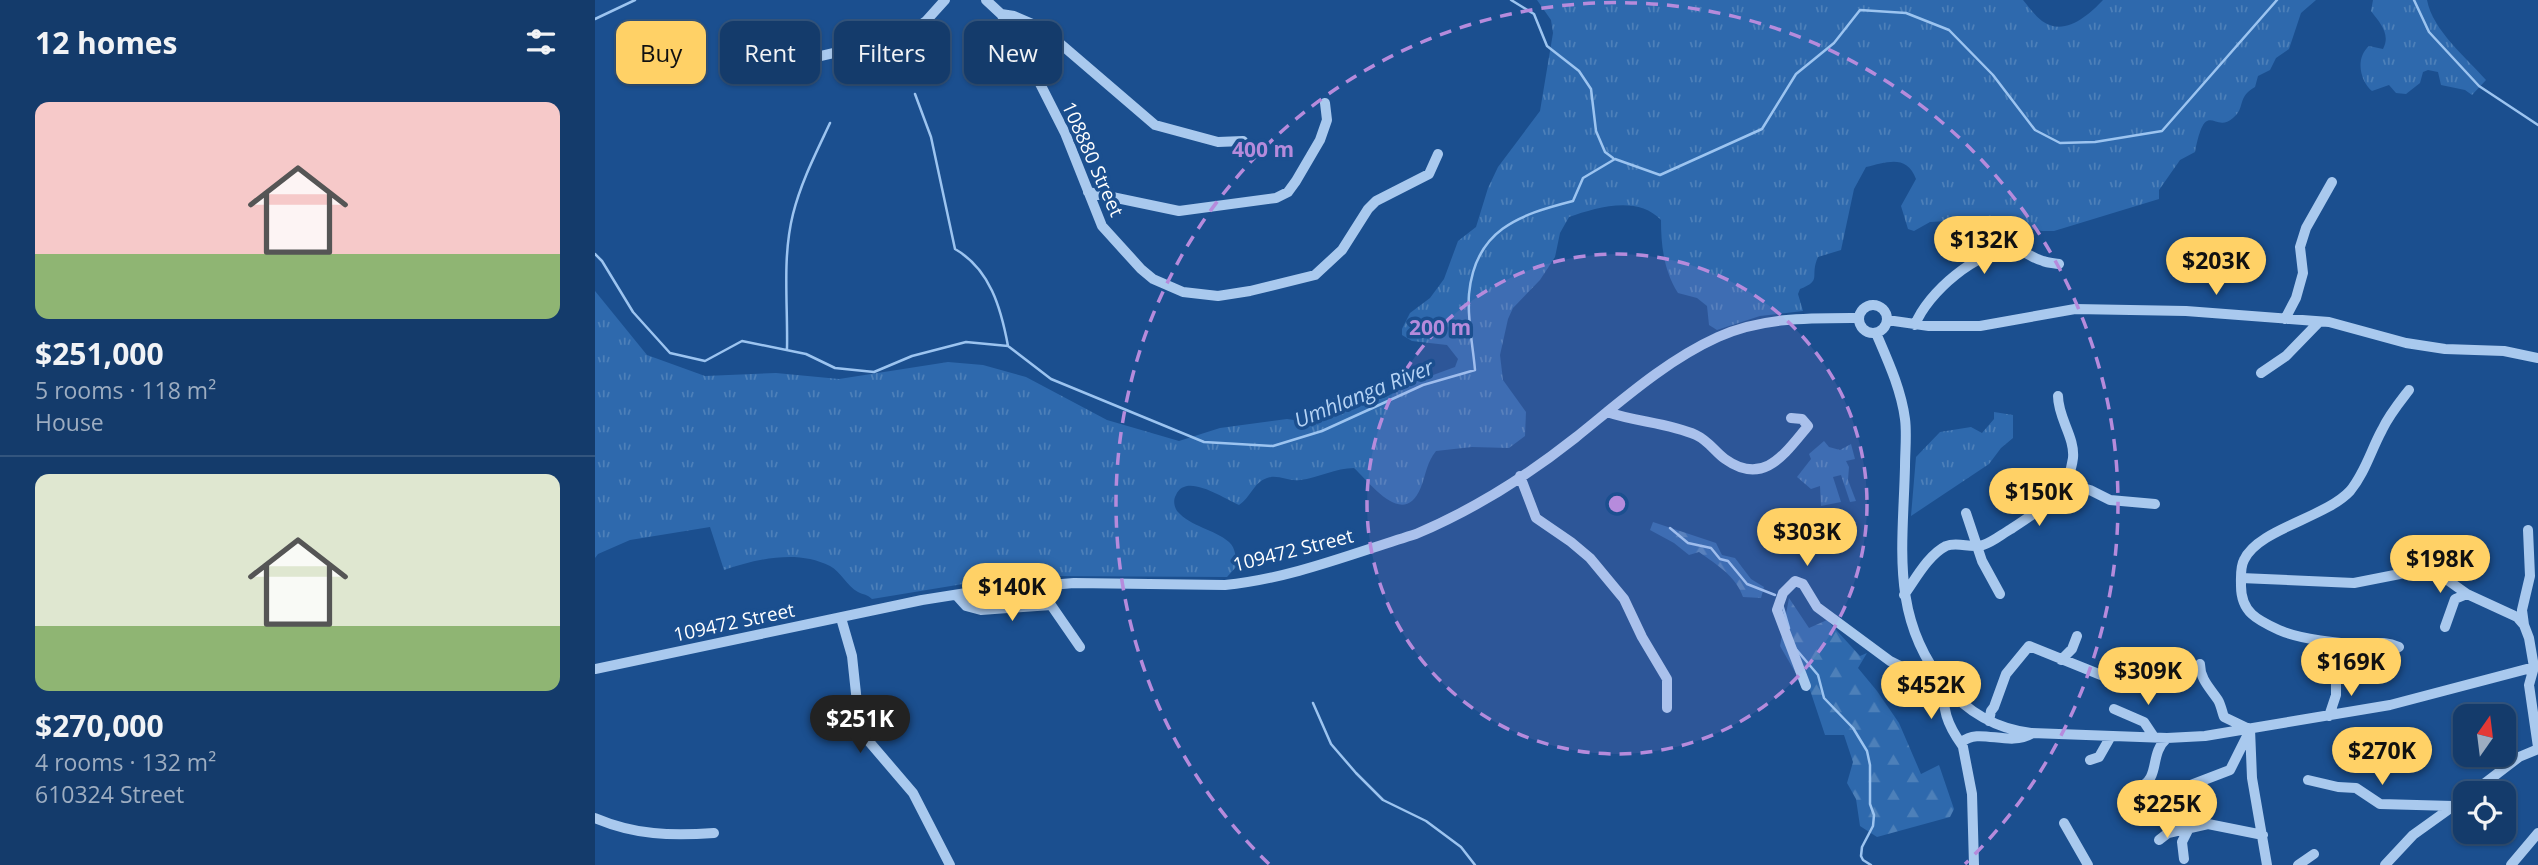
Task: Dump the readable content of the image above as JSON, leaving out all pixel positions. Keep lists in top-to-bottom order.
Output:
{
  "streets": {
    "street": ["108880 Street", "109472 Street"]
  },
  "water": ["Umhlanga River"],
  "north": "top",
  "page": {
    "heading": "12 homes",
    "chip": [
      "Buy",
      "Rent",
      "Filters",
      "New"
    ],
    "list": [
      {
        "name": "$251,000",
        "note": "5 rooms · 118 m² · House"
      },
      {
        "name": "$270,000",
        "note": "4 rooms · 132 m² · 610324 Street"
      }
    ],
    "price": [
      "$132K",
      "$203K",
      "$150K",
      "$303K",
      "$198K",
      "$140K",
      "$169K",
      "$309K",
      "$452K",
      "$251K",
      "$270K",
      "$225K"
    ]
  },
  "rings": ["400 m", "200 m"]
}
